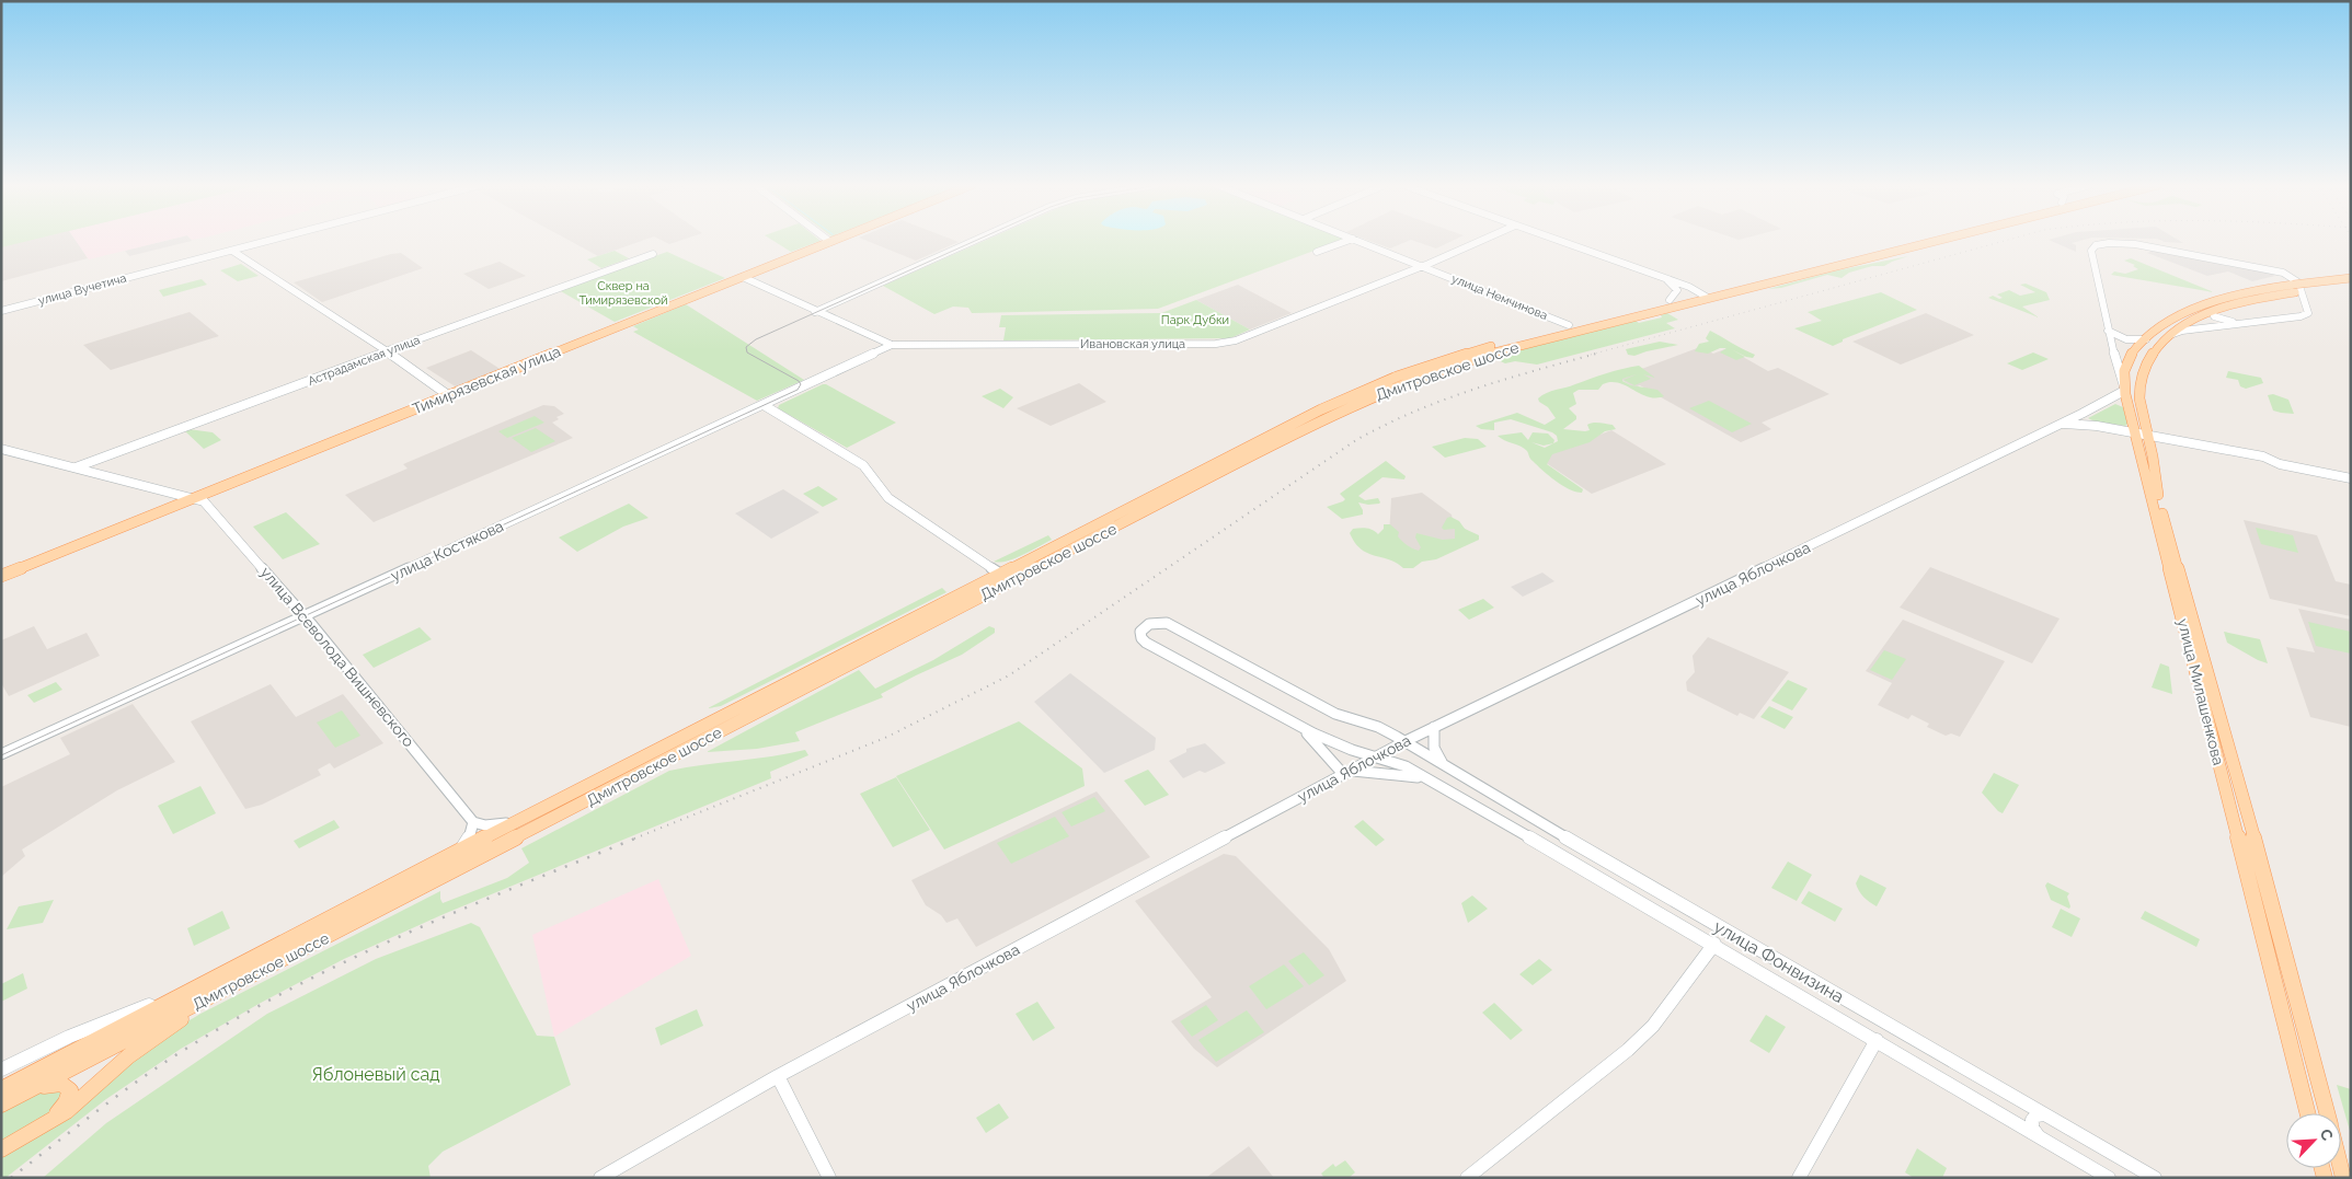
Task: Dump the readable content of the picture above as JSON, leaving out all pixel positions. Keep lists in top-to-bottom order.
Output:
{
  "streets": {
    "main road": ["Дмитровское шоссе", "Тимирязевская улица", "улица Милашенкова"],
    "street": [
      "улица Вучетича",
      "улица Немчинова",
      "Ивановская улица",
      "Астрадамская улица",
      "улица Костякова",
      "улица Яблочкова",
      "улица Всеволода Вишневского",
      "улица Фонвизина"
    ]
  },
  "crossings": [
    ["улица Немчинова", "Ивановская улица"],
    ["улица Немчинова", "Дмитровское шоссе"],
    ["Ивановская улица", "Тимирязевская улица"],
    ["Ивановская улица", "улица Костякова"],
    ["Тимирязевская улица", "улица Всеволода Вишневского"],
    ["улица Костякова", "улица Всеволода Вишневского"],
    ["улица Яблочкова", "улица Милашенкова"],
    ["улица Яблочкова", "улица Фонвизина"]
  ],
  "parks": ["Сквер на Тимирязевской", "Парк Дубки", "Яблоневый сад"],
  "north": "top right"
}
